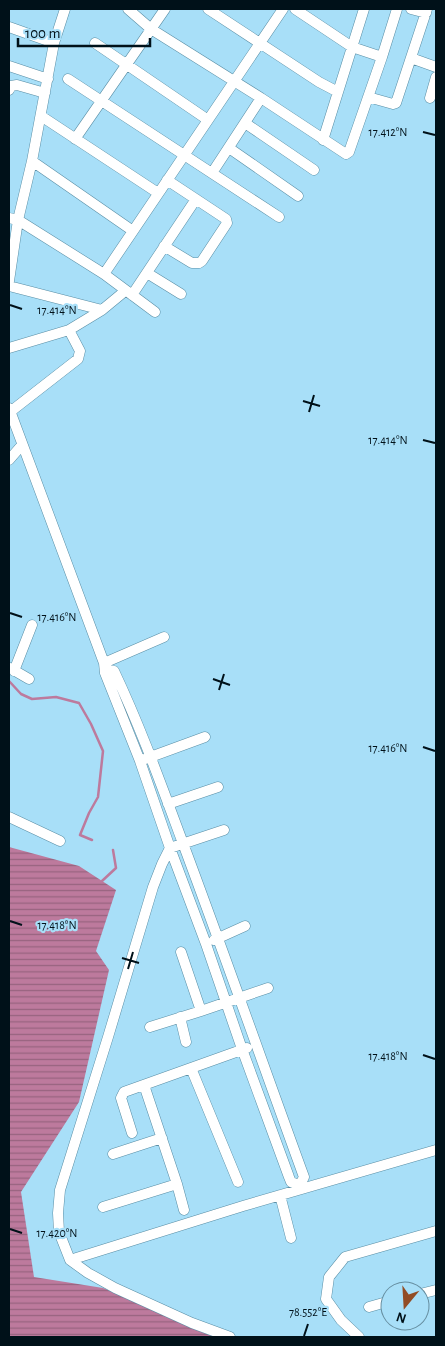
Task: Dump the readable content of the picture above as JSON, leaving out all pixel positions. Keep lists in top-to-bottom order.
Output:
{
  "scale_bar": "100 m",
  "north": "bottom",
  "coordinates": [
    "17.412°N",
    "17.414°N",
    "17.416°N",
    "17.418°N",
    "17.420°N",
    "78.552°E"
  ]
}
